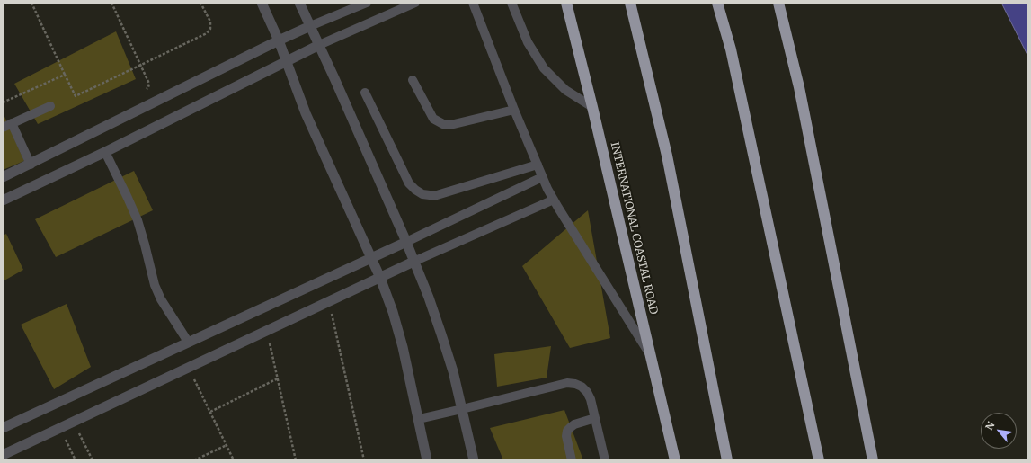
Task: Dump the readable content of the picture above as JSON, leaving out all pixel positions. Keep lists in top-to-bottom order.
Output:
{
  "streets": {
    "highway": ["INTERNATIONAL COASTAL ROAD"]
  },
  "north": "top left"
}
